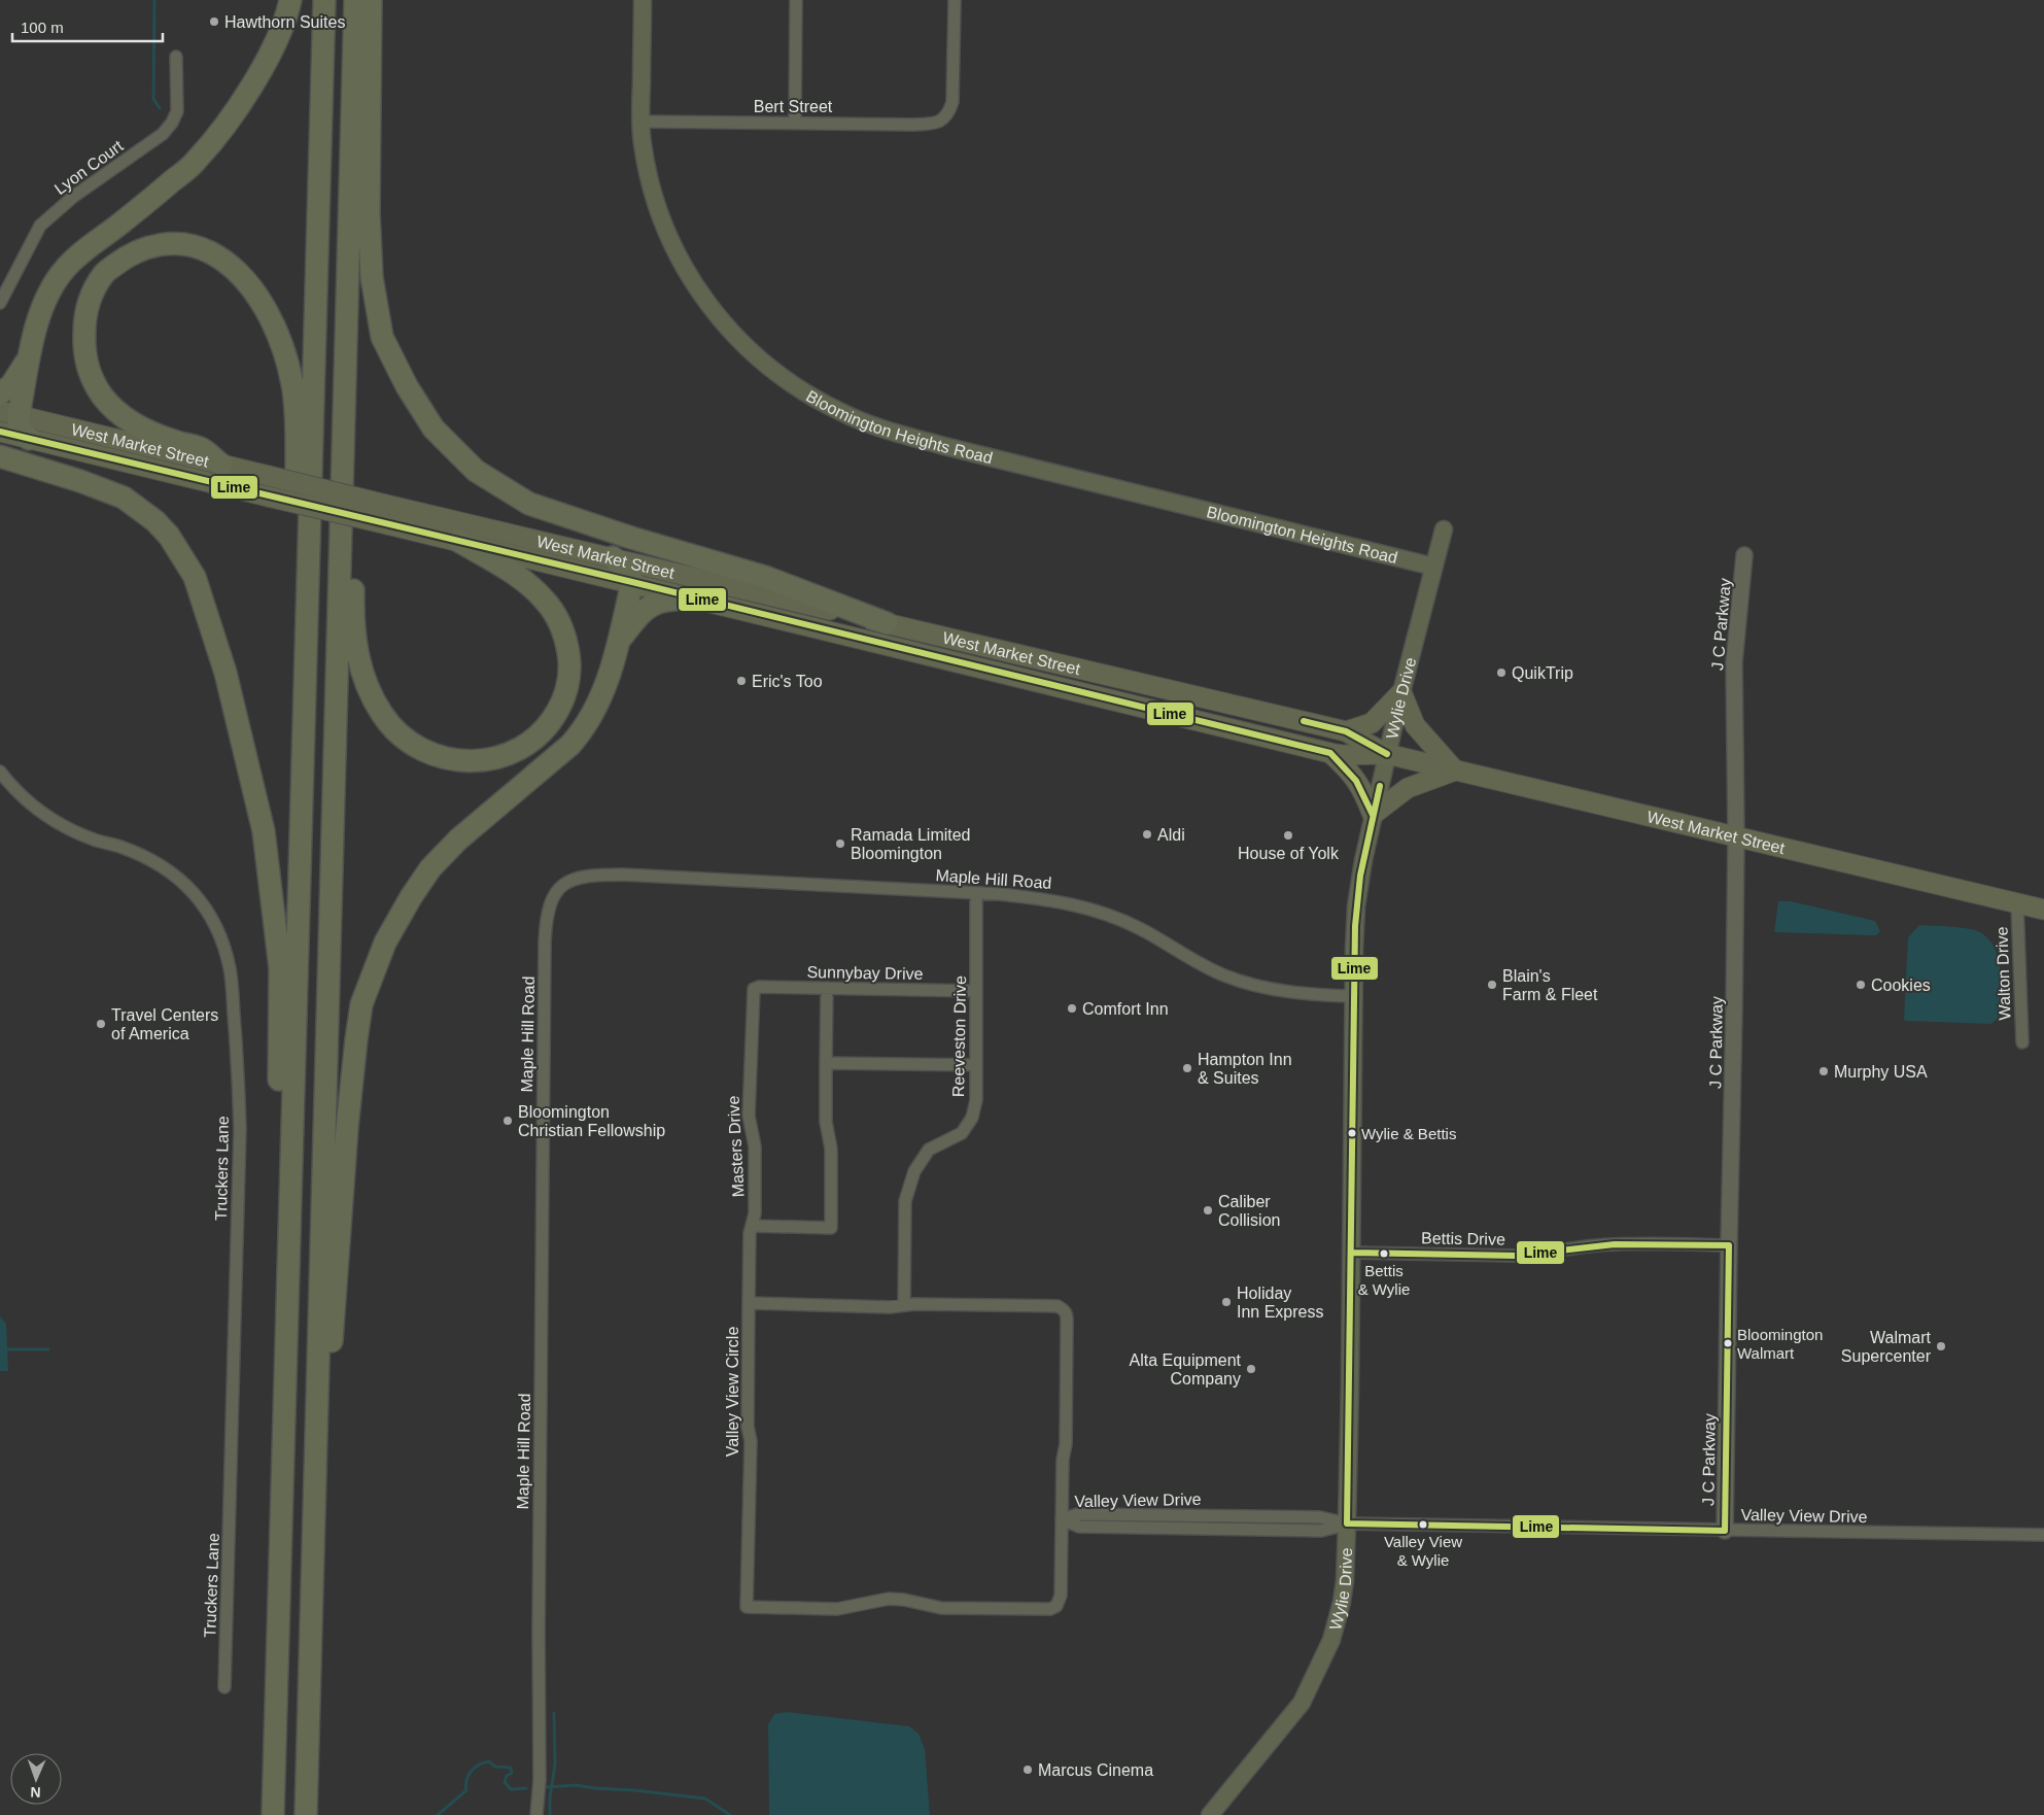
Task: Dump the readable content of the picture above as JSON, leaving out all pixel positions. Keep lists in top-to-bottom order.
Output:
{
  "streets": {
    "main road": ["Bloomington Heights Road", "West Market Street", "Wylie Drive"],
    "street": [
      "Bert Street",
      "Lyon Court",
      "J C Parkway",
      "Maple Hill Road",
      "Sunnybay Drive",
      "Walton Drive",
      "Reeveston Drive",
      "Masters Drive",
      "Truckers Lane",
      "Bettis Drive",
      "Valley View Circle",
      "Valley View Drive"
    ]
  },
  "crossings": [
    ["Bert Street", "Bloomington Heights Road"],
    ["Bloomington Heights Road", "Wylie Drive"],
    ["West Market Street", "J C Parkway"],
    ["West Market Street", "Wylie Drive"],
    ["West Market Street", "Walton Drive"],
    ["J C Parkway", "Bettis Drive"],
    ["J C Parkway", "Valley View Drive"],
    ["Wylie Drive", "Maple Hill Road"],
    ["Wylie Drive", "Bettis Drive"],
    ["Wylie Drive", "Valley View Drive"],
    ["Maple Hill Road", "Reeveston Drive"],
    ["Sunnybay Drive", "Reeveston Drive"],
    ["Sunnybay Drive", "Masters Drive"],
    ["Reeveston Drive", "Valley View Circle"],
    ["Masters Drive", "Valley View Circle"],
    ["Valley View Circle", "Valley View Drive"]
  ],
  "places": [
    "Hawthorn Suites",
    "QuikTrip",
    "Eric's Too",
    "Aldi",
    "House of Yolk",
    "Ramada Limited Bloomington",
    "Blain's Farm & Fleet",
    "Cookies",
    "Comfort Inn",
    "Travel Centers of America",
    "Hampton Inn & Suites",
    "Murphy USA",
    "Bloomington Christian Fellowship",
    "Wylie & Bettis",
    "Caliber Collision",
    "Bettis & Wylie",
    "Holiday Inn Express",
    "Bloomington Walmart",
    "Walmart Supercenter",
    "Alta Equipment Company",
    "Valley View & Wylie",
    "Marcus Cinema"
  ],
  "lines": ["transit line Lime"],
  "scale_bar": "100 m",
  "north": "bottom"
}
